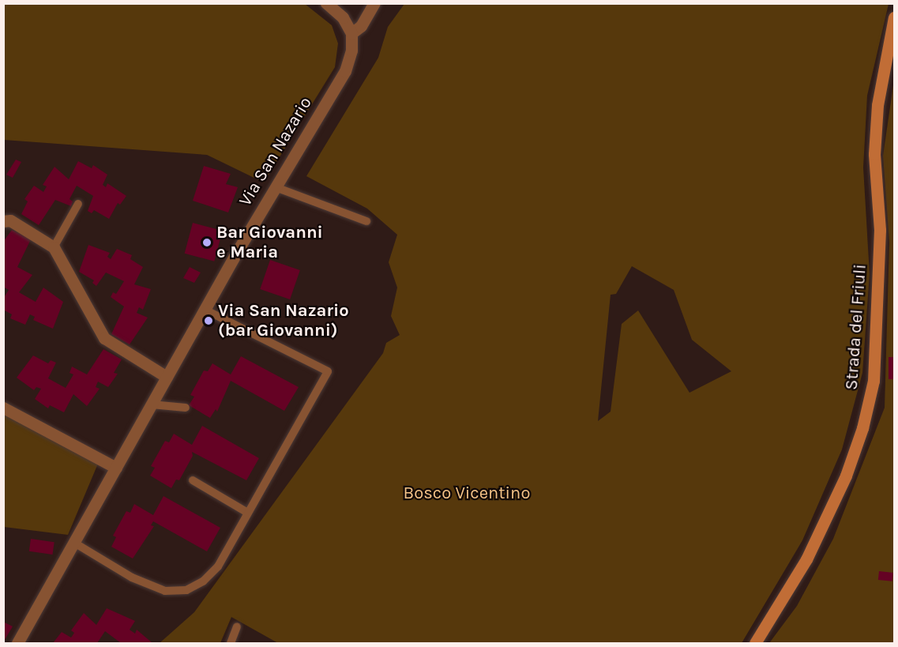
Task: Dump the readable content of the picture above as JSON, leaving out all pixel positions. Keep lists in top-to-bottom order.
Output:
{
  "streets": {
    "main road": ["Strada del Friuli"],
    "street": ["Via San Nazario"]
  },
  "parks": ["Bosco Vicentino"],
  "places": ["Bar Giovanni e Maria", "Via San Nazario (bar Giovanni)"]
}
